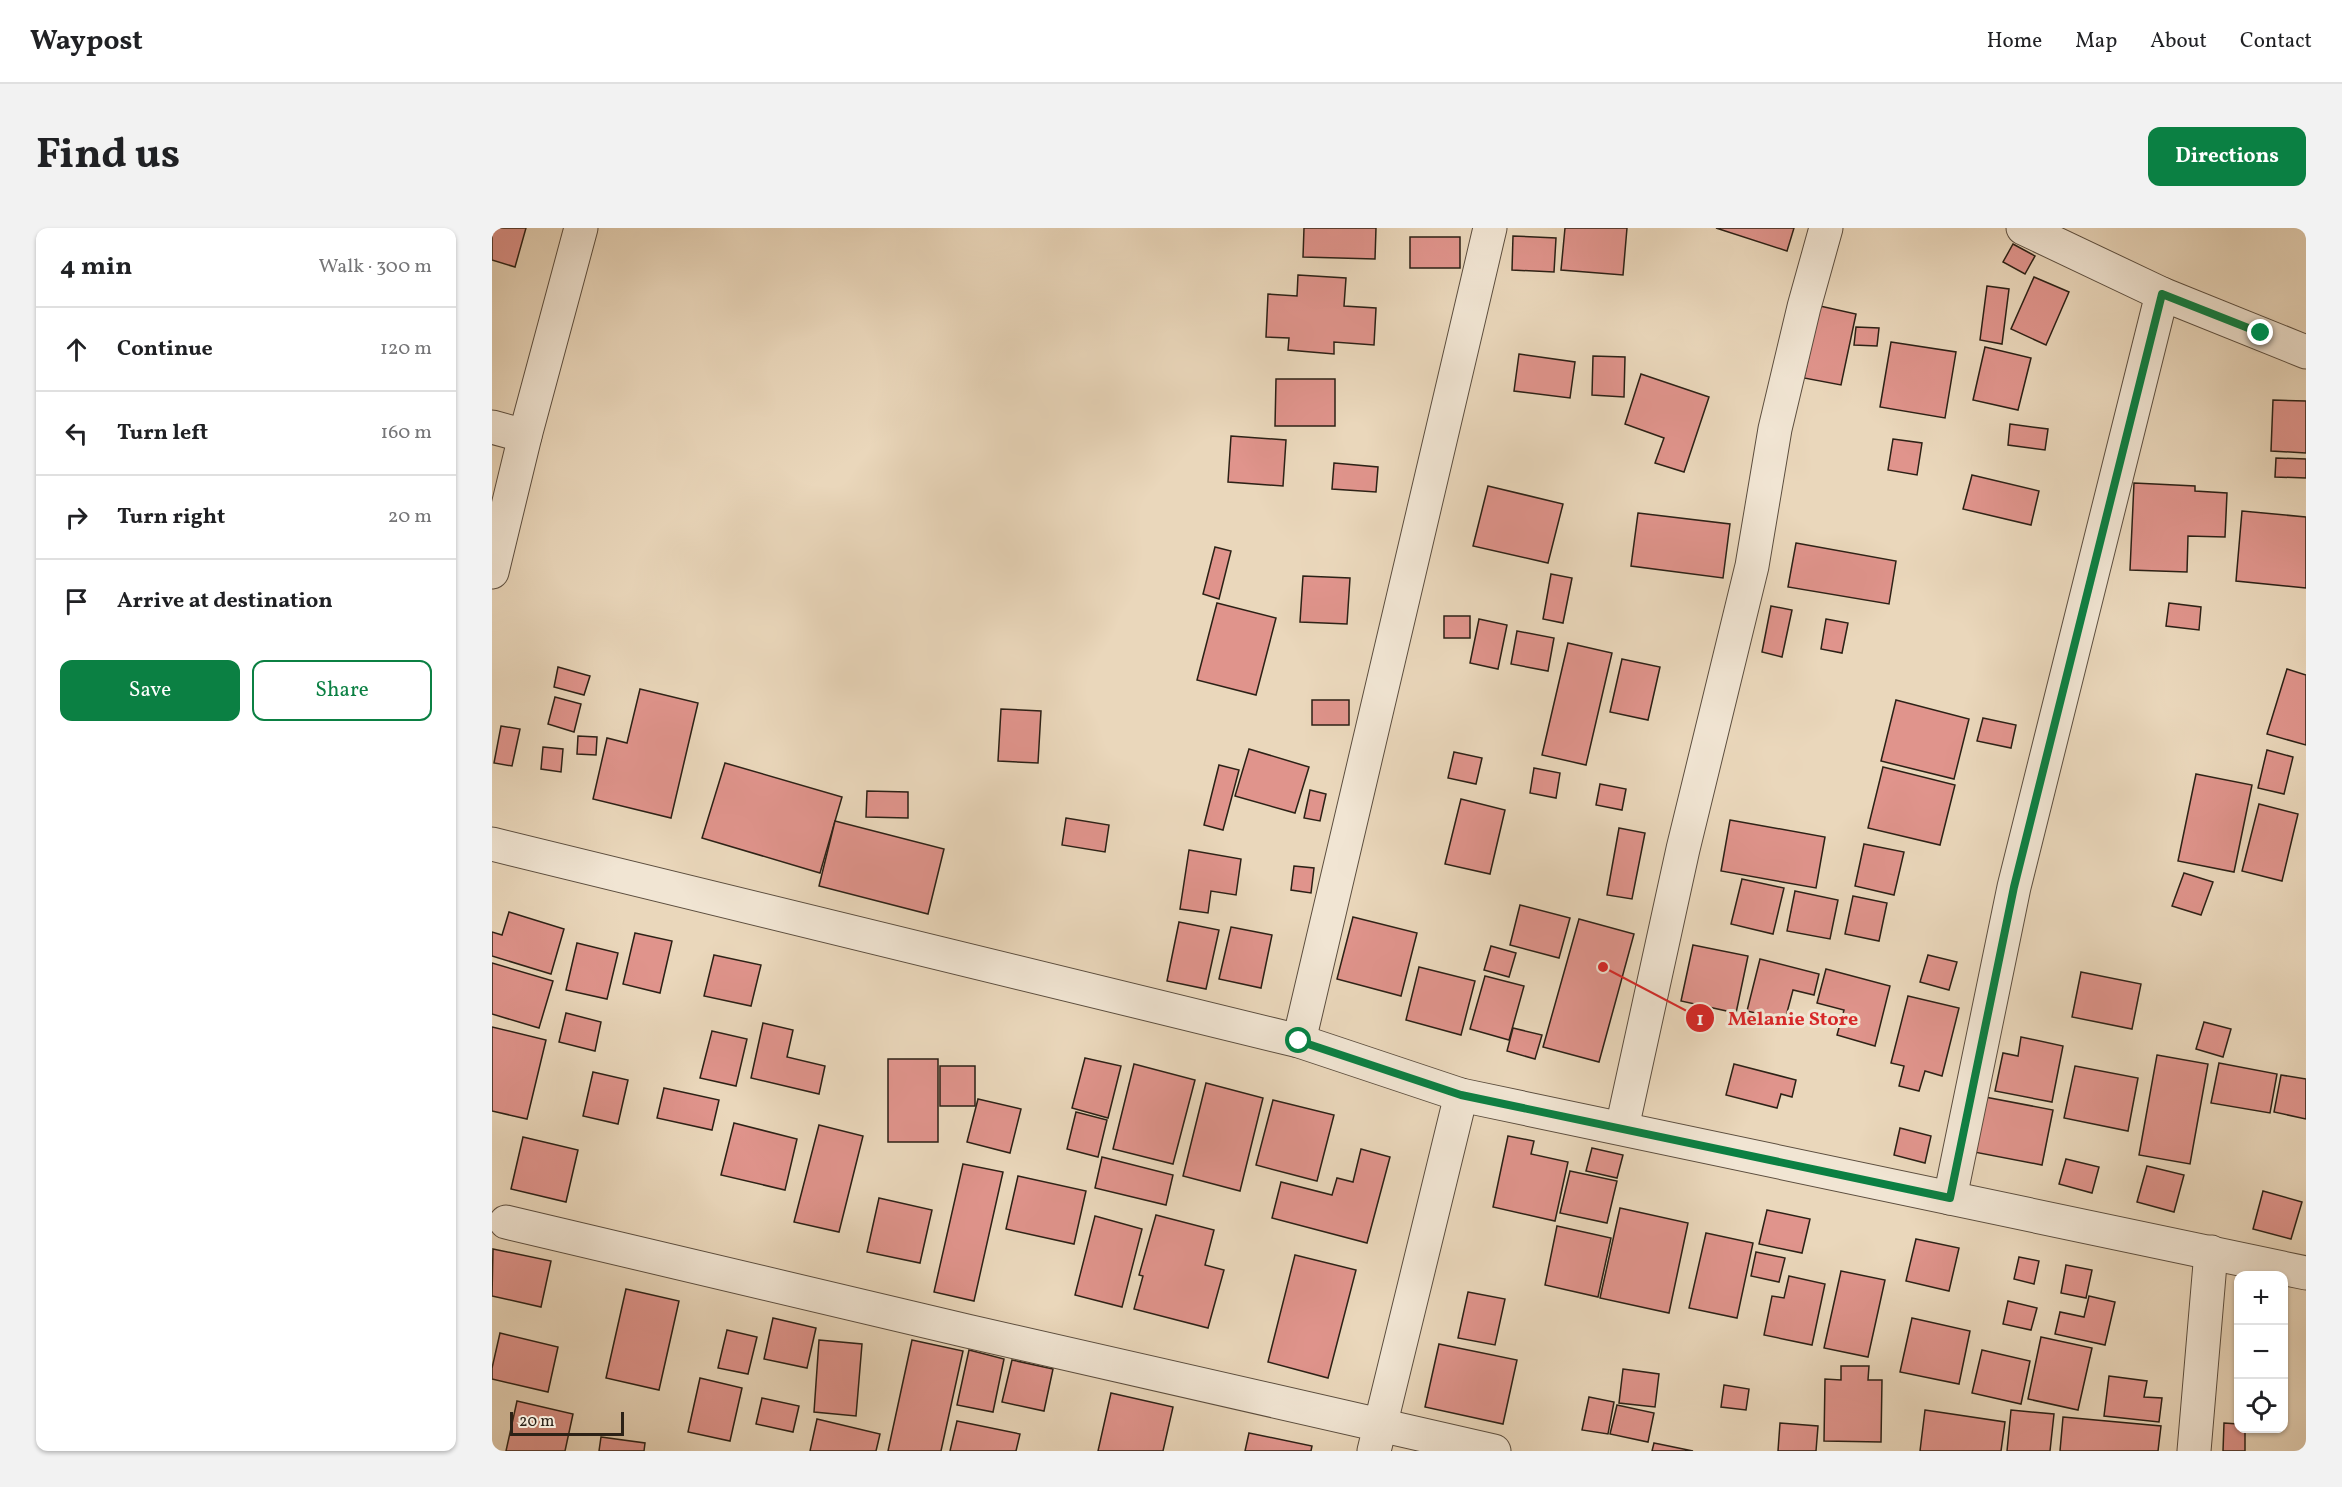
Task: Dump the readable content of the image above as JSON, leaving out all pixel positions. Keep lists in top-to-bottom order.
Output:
{
  "places": ["Melanie Store"],
  "scale_bar": "20 m",
  "page": {
    "header": "Waypost",
    "nav": [
      "Home",
      "Map",
      "About",
      "Contact"
    ],
    "title": "Find us",
    "buttons": [
      "Directions",
      ["Save", "Share"]
    ],
    "heading": ["4 min", "Walk · 300 m"],
    "list": [
      ["Continue", "120 m"],
      ["Turn left", "160 m"],
      ["Turn right", "20 m"],
      "Arrive at destination"
    ],
    "map_buttons": ["+", "−"],
    "scale": "20 m"
  }
}
